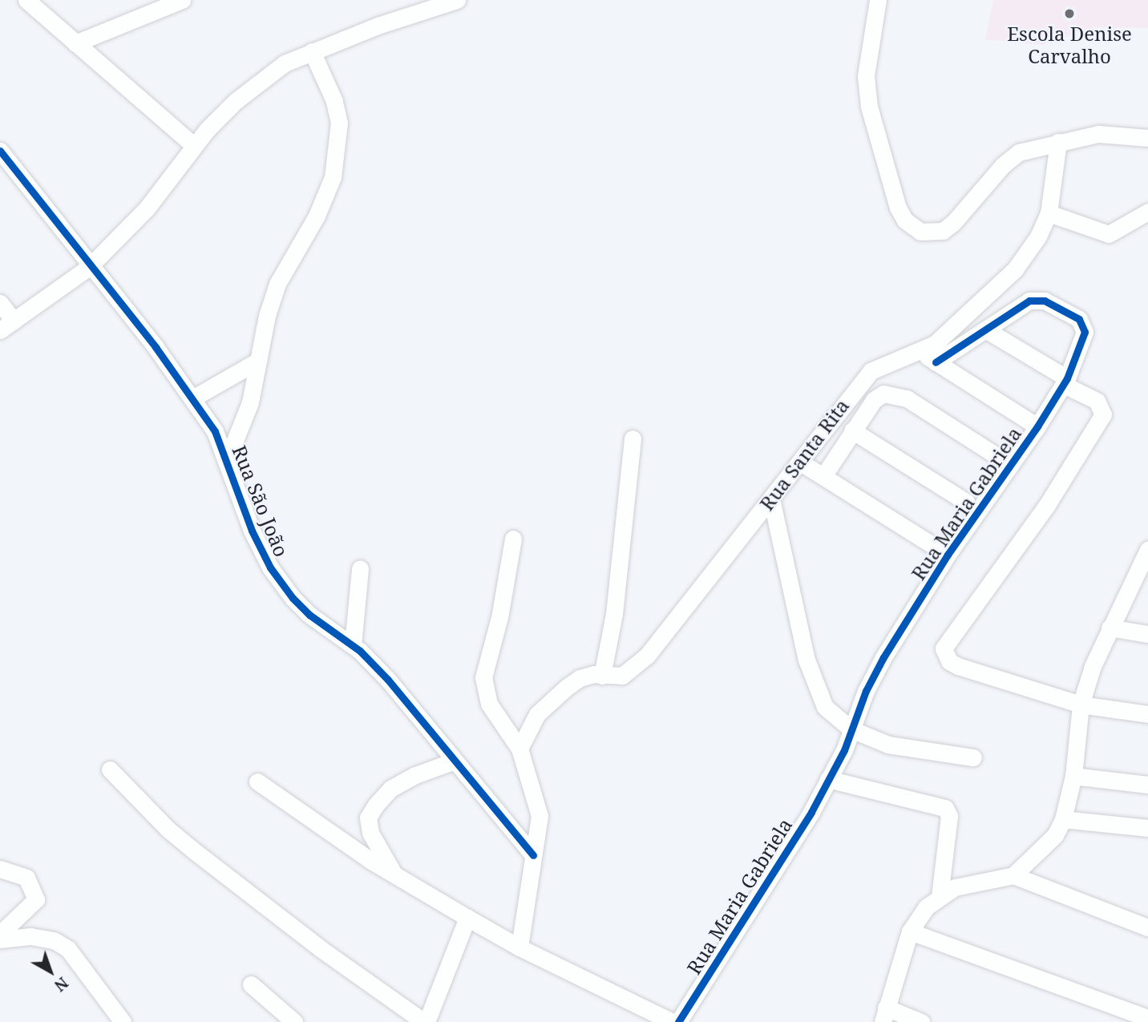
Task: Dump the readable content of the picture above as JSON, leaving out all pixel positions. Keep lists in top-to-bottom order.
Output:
{
  "streets": {
    "street": ["Rua Santa Rita", "Rua São João", "Rua Maria Gabriela"]
  },
  "places": ["Escola Denise Carvalho"],
  "north": "bottom right"
}
